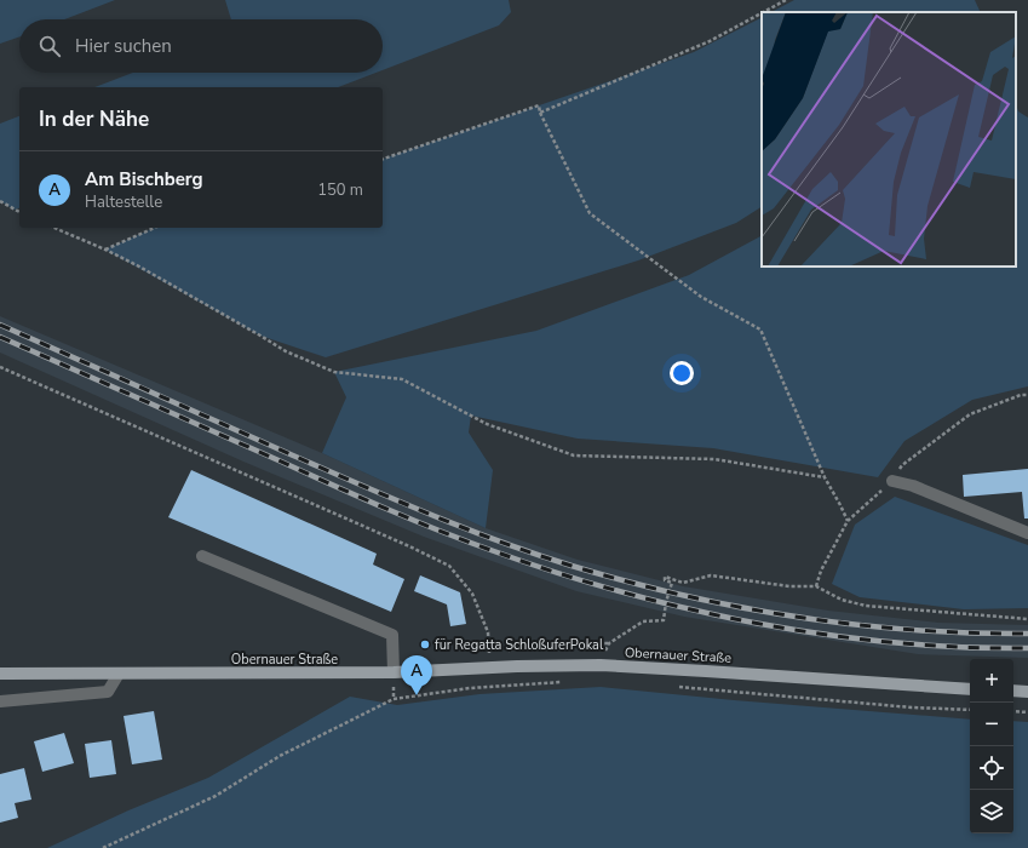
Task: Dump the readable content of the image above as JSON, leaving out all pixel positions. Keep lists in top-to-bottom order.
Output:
{
  "streets": {
    "main road": ["Obernauer Straße"]
  },
  "places": ["für Regatta SchloßuferPokal"],
  "page": {
    "search": "Hier suchen",
    "heading": "In der Nähe",
    "list": [
      {
        "mark": "A",
        "name": "Am Bischberg",
        "note": "Haltestelle",
        "value": "150 m"
      }
    ],
    "pins": "A",
    "map_buttons": ["+", "−"]
  }
}
